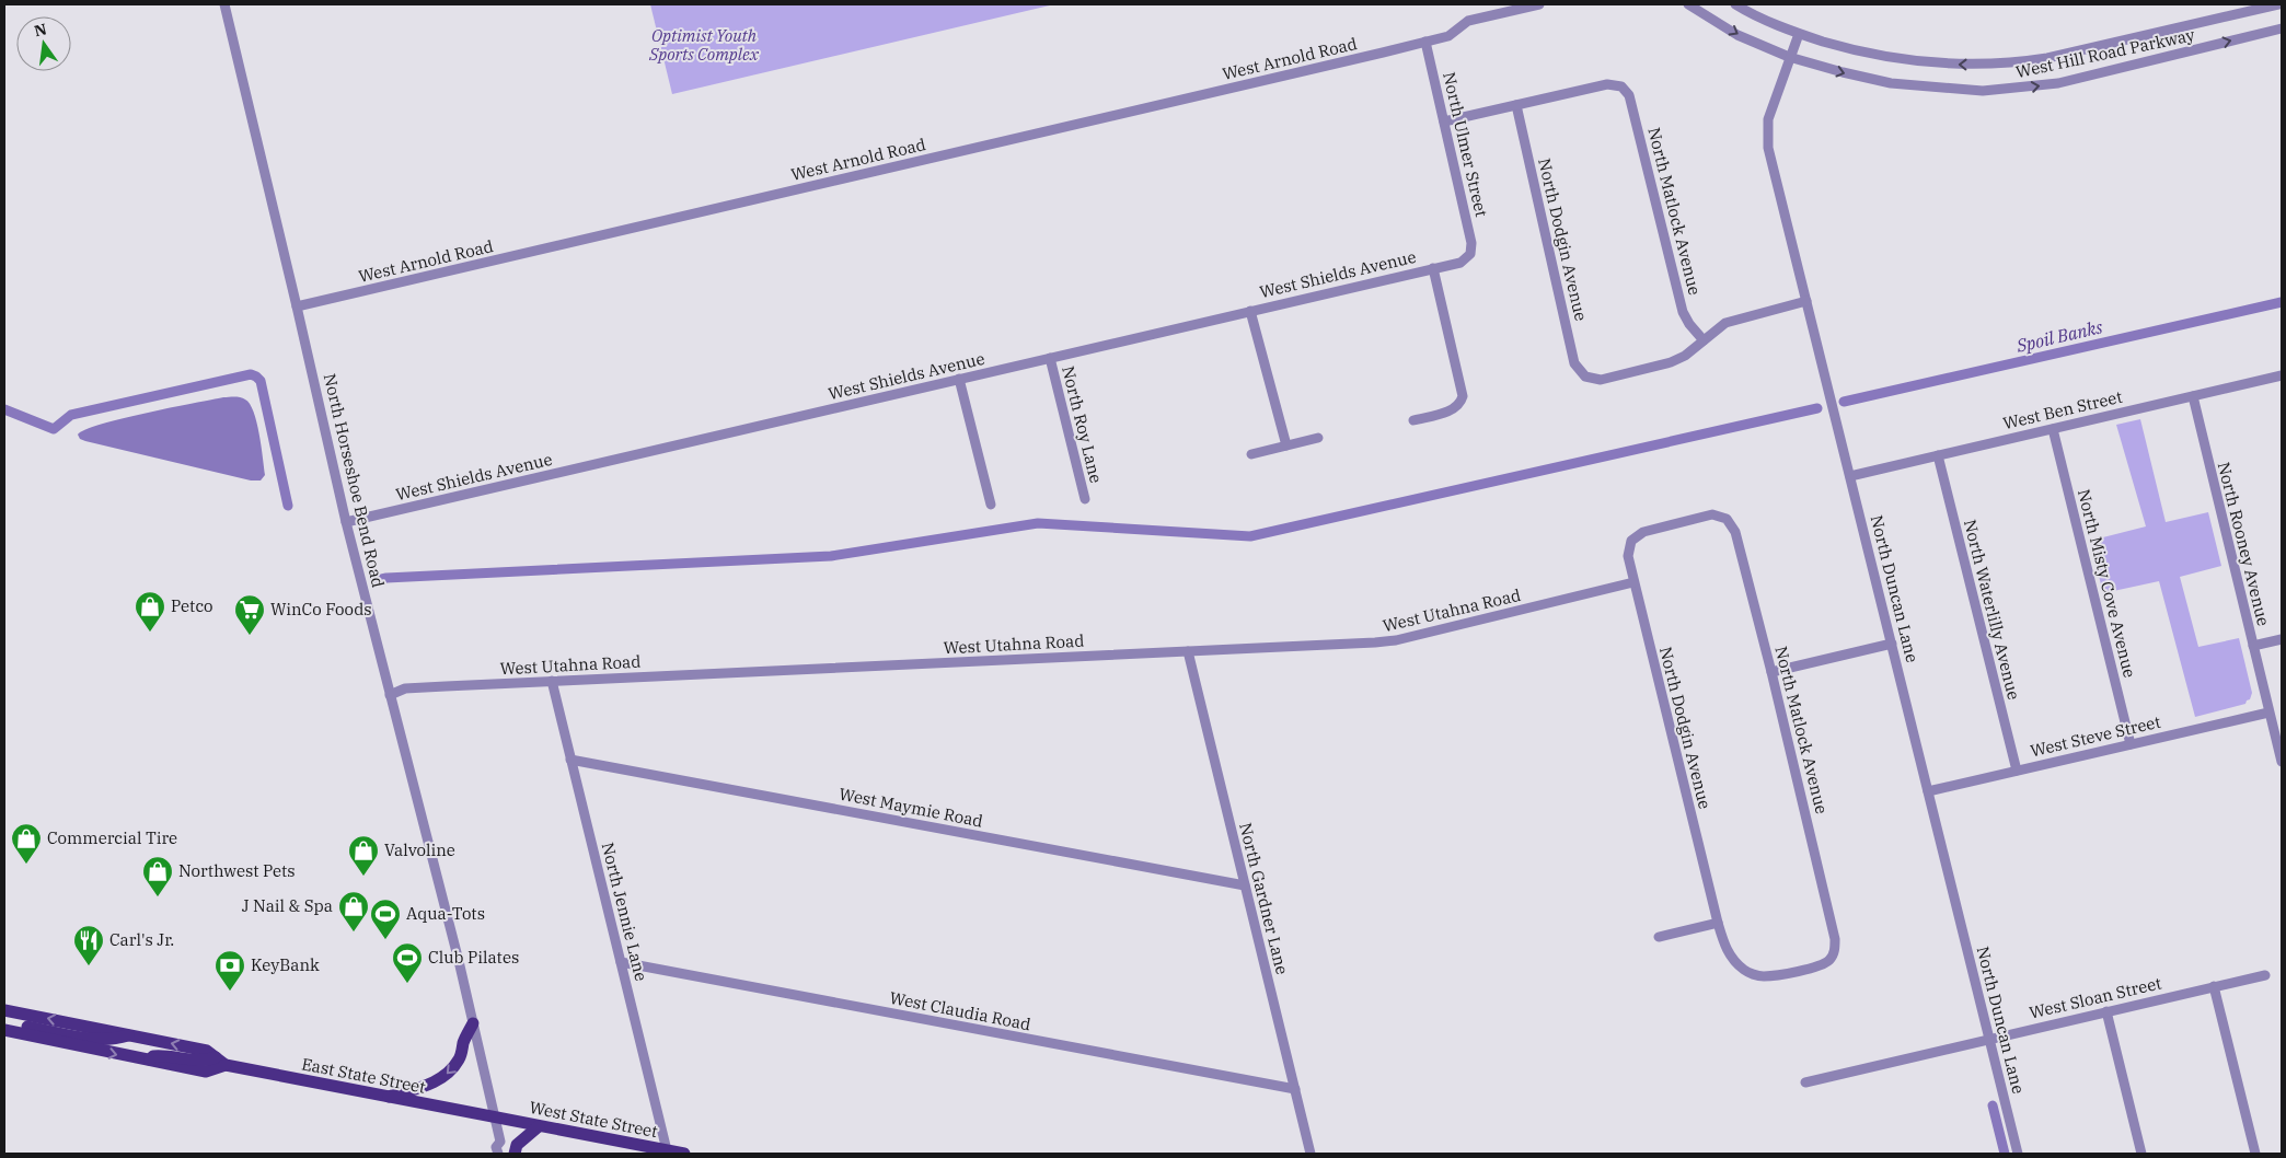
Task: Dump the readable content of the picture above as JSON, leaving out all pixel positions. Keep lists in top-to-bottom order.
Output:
{
  "streets": {
    "main road": ["East State Street", "West State Street"],
    "street": [
      "West Hill Road Parkway",
      "West Arnold Road",
      "North Ulmer Street",
      "North Matlock Avenue",
      "North Dodgin Avenue",
      "West Shields Avenue",
      "West Ben Street",
      "North Roy Lane",
      "North Horseshoe Bend Road",
      "North Rooney Avenue",
      "North Misty Cove Avenue",
      "North Duncan Lane",
      "North Waterlilly Avenue",
      "West Utahna Road",
      "West Steve Street",
      "West Maymie Road",
      "North Gardner Lane",
      "North Jennie Lane",
      "West Sloan Street",
      "West Claudia Road"
    ]
  },
  "crossings": [
    ["West Hill Road Parkway", "North Duncan Lane"],
    ["West Arnold Road", "North Ulmer Street"],
    ["West Arnold Road", "North Horseshoe Bend Road"],
    ["North Ulmer Street", "West Shields Avenue"],
    ["North Matlock Avenue", "North Dodgin Avenue"],
    ["North Dodgin Avenue", "West Utahna Road"],
    ["West Shields Avenue", "North Roy Lane"],
    ["West Shields Avenue", "North Horseshoe Bend Road"],
    ["West Ben Street", "North Rooney Avenue"],
    ["West Ben Street", "North Misty Cove Avenue"],
    ["West Ben Street", "North Duncan Lane"],
    ["West Ben Street", "North Waterlilly Avenue"],
    ["North Horseshoe Bend Road", "West Utahna Road"],
    ["North Horseshoe Bend Road", "East State Street"],
    ["North Horseshoe Bend Road", "West State Street"],
    ["North Rooney Avenue", "West Steve Street"],
    ["North Misty Cove Avenue", "West Steve Street"],
    ["North Duncan Lane", "West Steve Street"],
    ["North Duncan Lane", "West Sloan Street"],
    ["North Waterlilly Avenue", "West Steve Street"],
    ["West Utahna Road", "North Gardner Lane"],
    ["West Utahna Road", "North Jennie Lane"],
    ["West Maymie Road", "North Gardner Lane"],
    ["West Maymie Road", "North Jennie Lane"],
    ["North Gardner Lane", "West Claudia Road"],
    ["North Jennie Lane", "West Claudia Road"],
    ["North Jennie Lane", "West State Street"],
    ["East State Street", "West State Street"]
  ],
  "water": ["Spoil Banks"],
  "parks": ["Optimist Youth Sports Complex"],
  "places": {
    "shop": [
      "Petco",
      "Commercial Tire",
      "Valvoline",
      "Northwest Pets",
      "J Nail & Spa"
    ],
    "supermarket": ["WinCo Foods"],
    "sports": ["Aqua-Tots", "Club Pilates"],
    "restaurant": ["Carl's Jr."],
    "bank": ["KeyBank"]
  },
  "north": "top"
}
